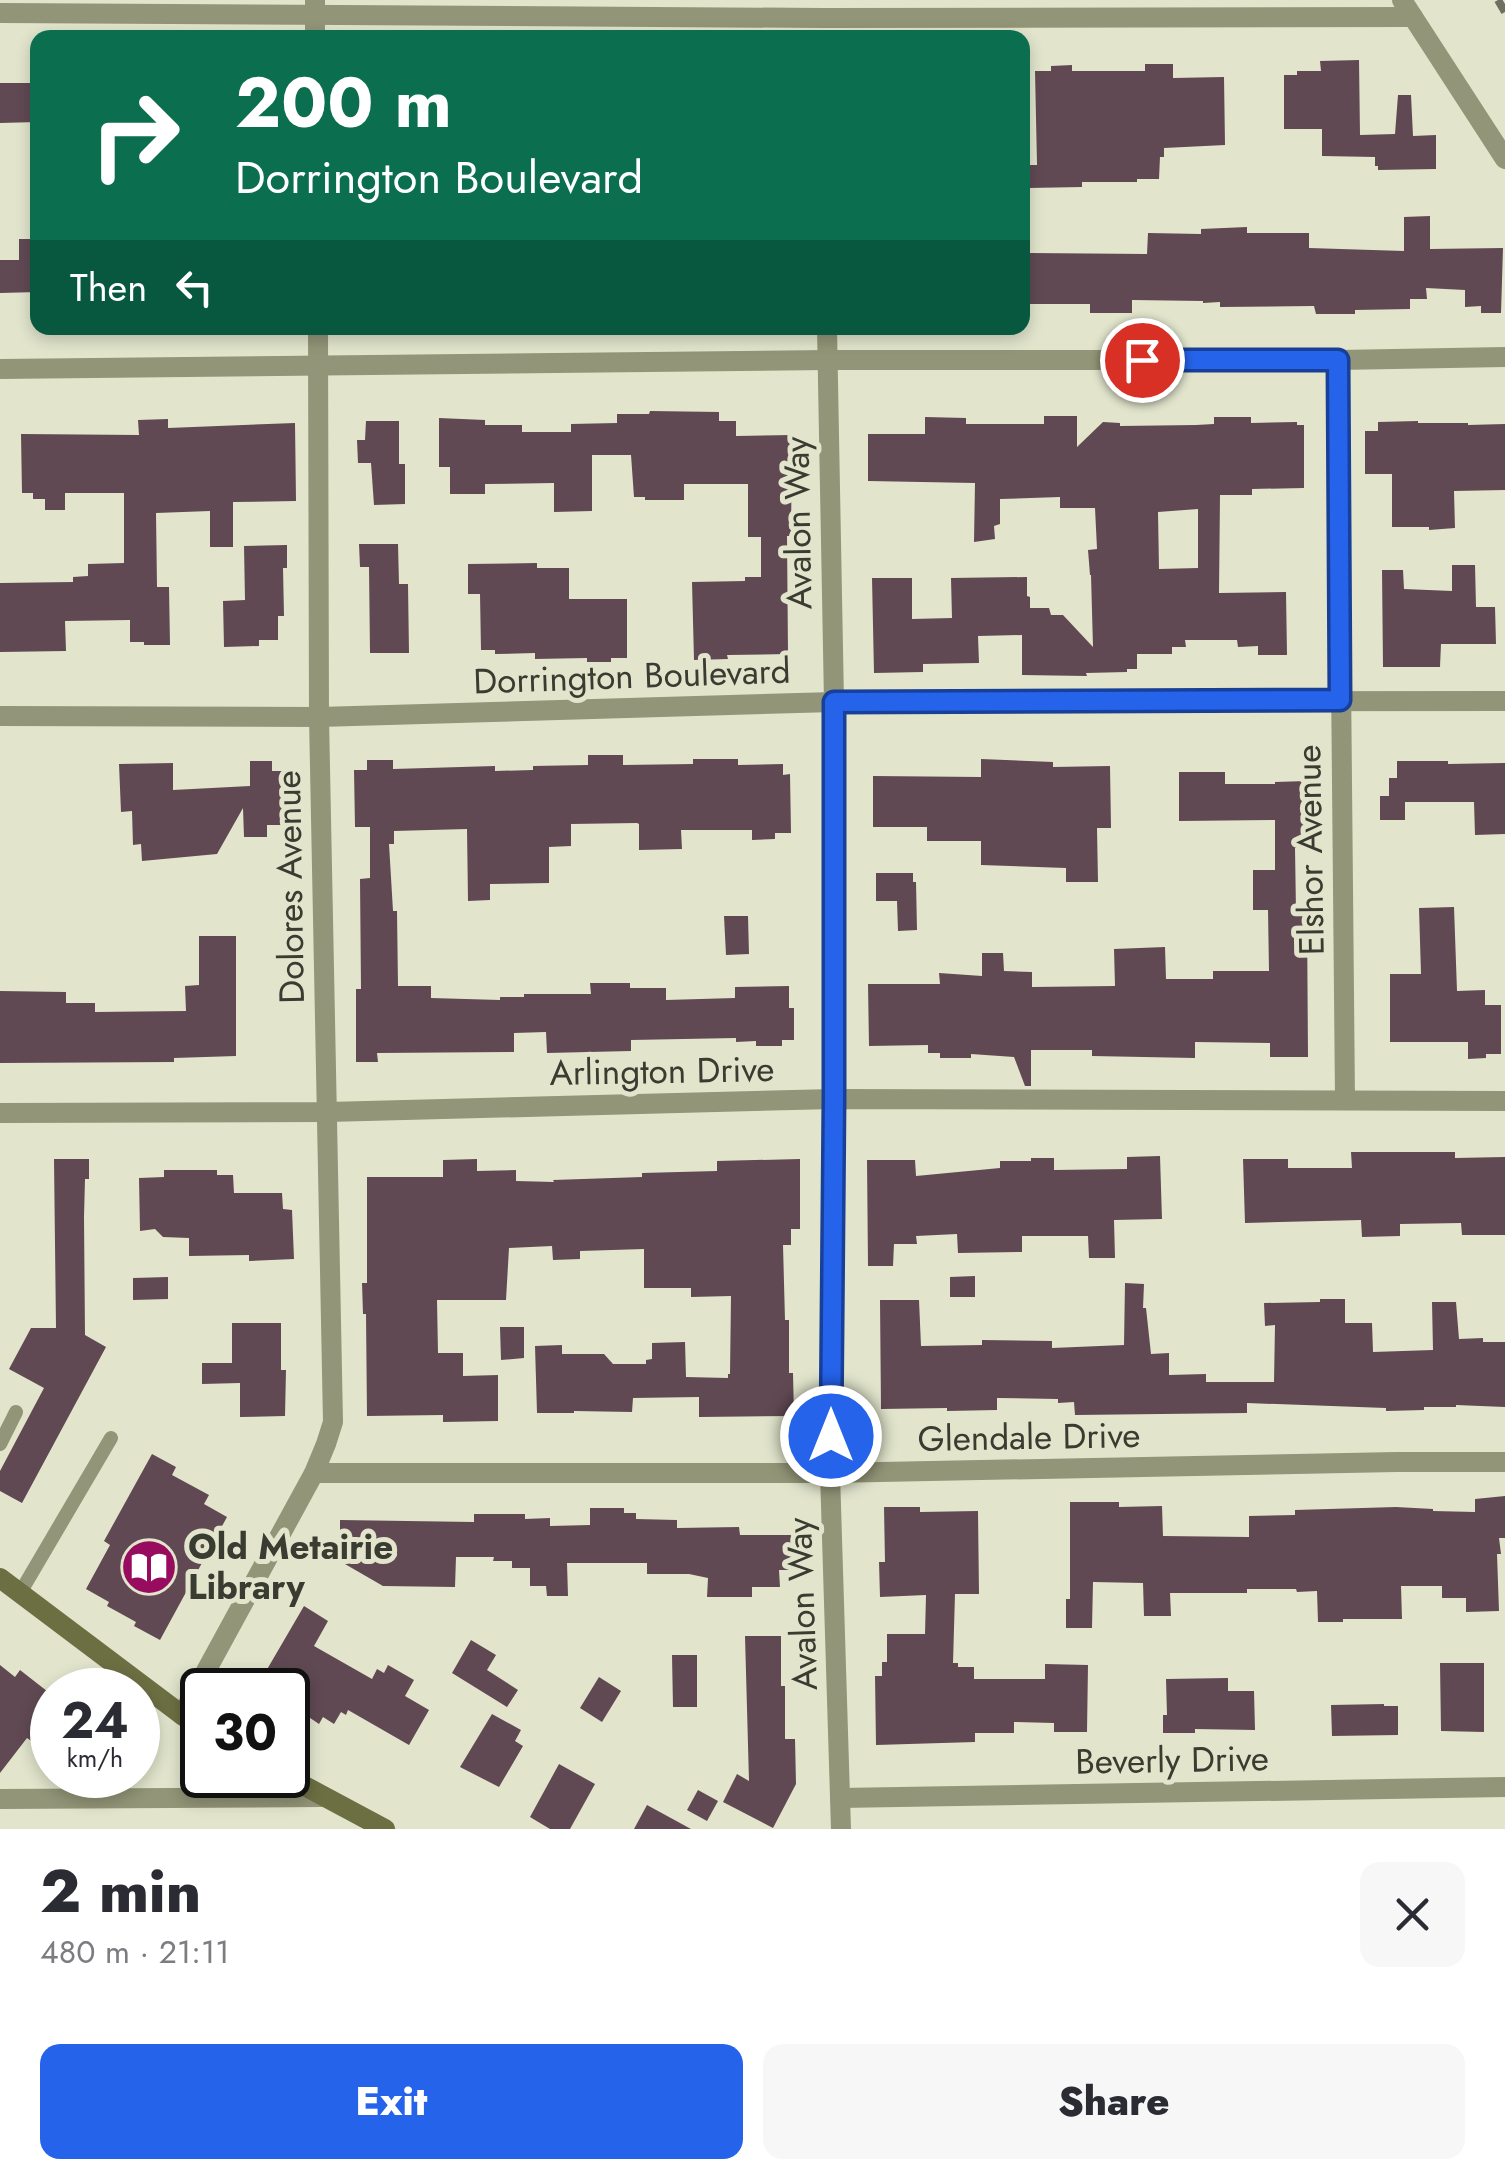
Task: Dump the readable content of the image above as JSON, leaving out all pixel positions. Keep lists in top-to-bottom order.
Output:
{
  "streets": {
    "street": [
      "Avalon Way",
      "Dorrington Boulevard",
      "Elshor Avenue",
      "Dolores Avenue",
      "Arlington Drive",
      "Glendale Drive",
      "Beverly Drive"
    ]
  },
  "crossings": [
    ["Avalon Way", "Dorrington Boulevard"],
    ["Avalon Way", "Arlington Drive"],
    ["Avalon Way", "Glendale Drive"],
    ["Avalon Way", "Beverly Drive"],
    ["Dorrington Boulevard", "Elshor Avenue"],
    ["Dorrington Boulevard", "Dolores Avenue"],
    ["Elshor Avenue", "Arlington Drive"],
    ["Dolores Avenue", "Arlington Drive"],
    ["Dolores Avenue", "Glendale Drive"]
  ],
  "places": {
    "library": ["Old Metairie Library"]
  },
  "page": {
    "turn": ["200 m", "Dorrington Boulevard"],
    "then": "Then",
    "speed": "24 km/h",
    "limit": "30",
    "heading": ["2 min", "480 m · 21:11"],
    "buttons": ["Exit", "Share"]
  }
}
